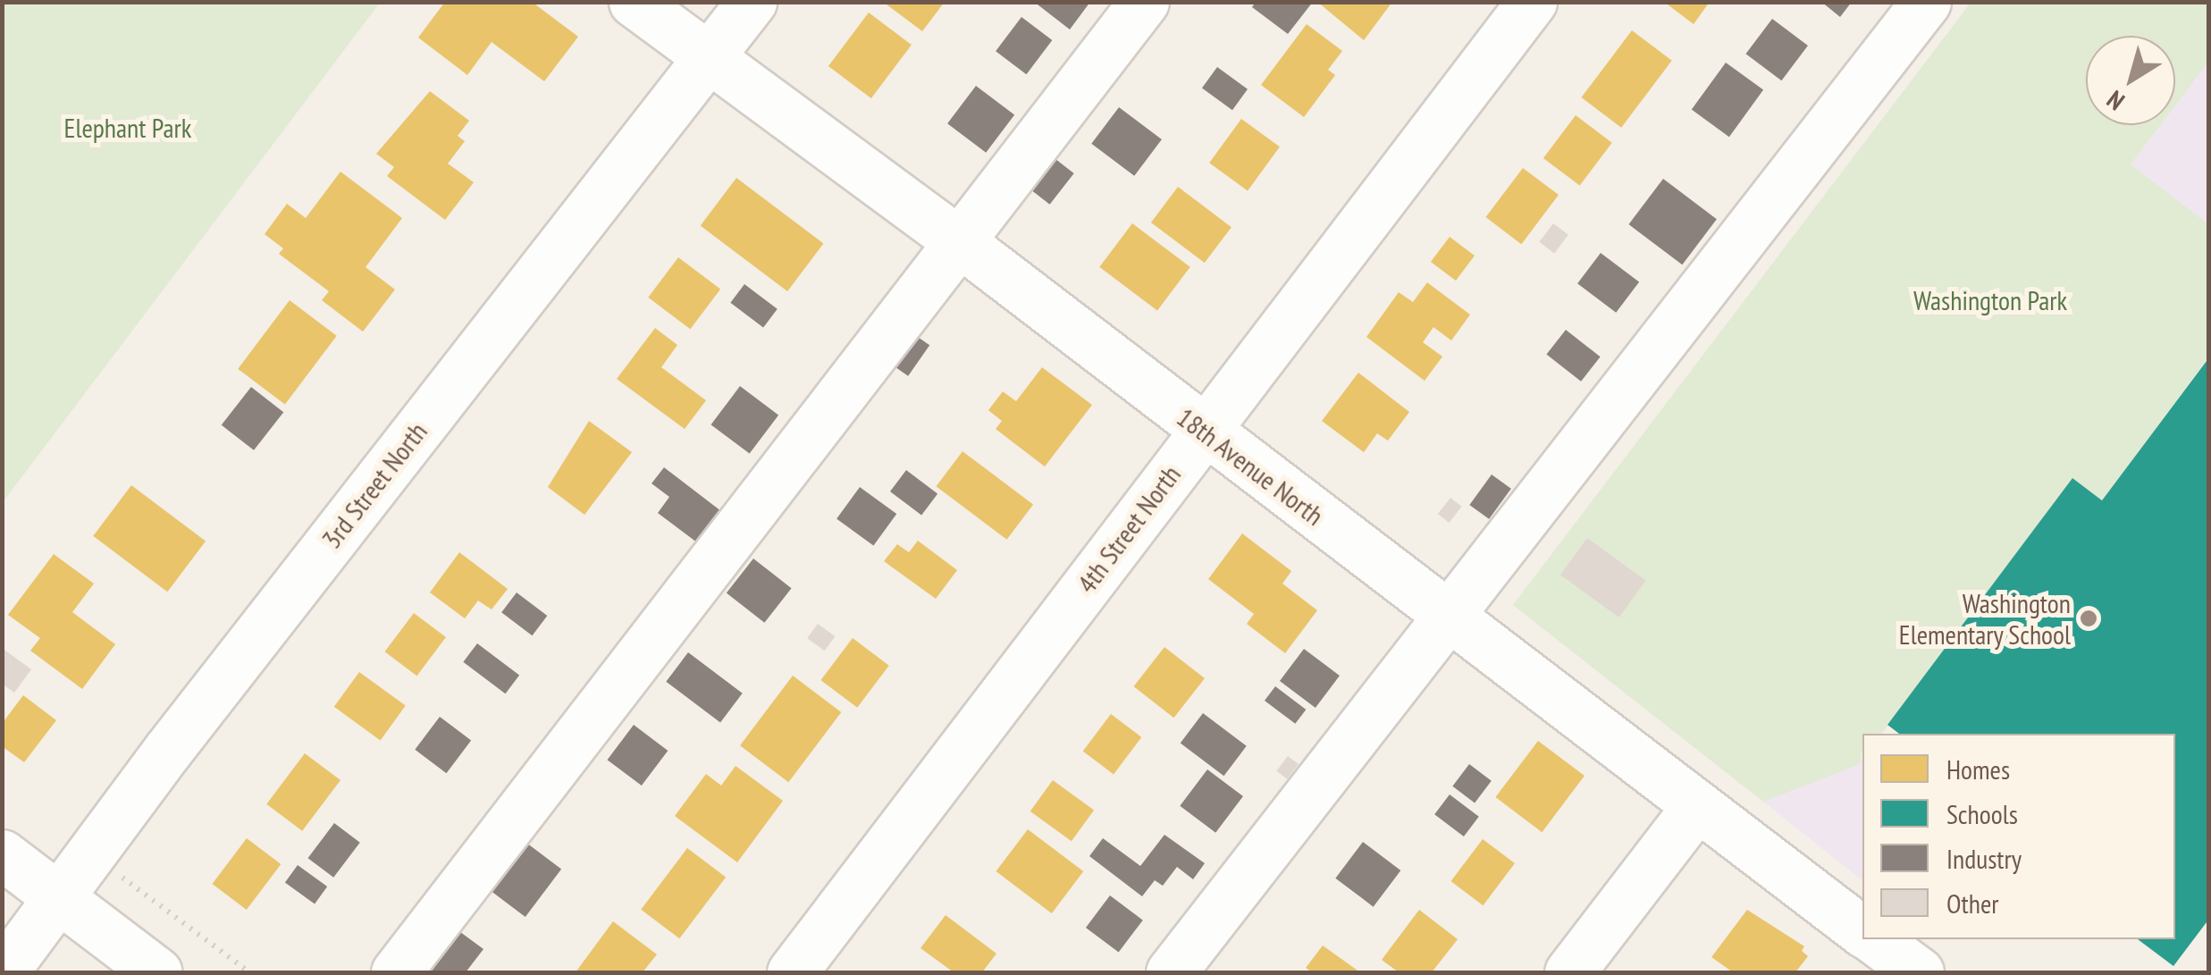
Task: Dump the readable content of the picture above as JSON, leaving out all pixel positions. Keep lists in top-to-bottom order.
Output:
{
  "streets": {
    "street": ["18th Avenue North", "3rd Street North", "4th Street North"]
  },
  "crossings": [
    ["18th Avenue North", "3rd Street North"],
    ["18th Avenue North", "4th Street North"]
  ],
  "parks": ["Elephant Park", "Washington Park"],
  "places": ["Washington Elementary School"],
  "legend": [
    "Homes",
    "Schools",
    "Industry",
    "Other"
  ],
  "north": "bottom left"
}
